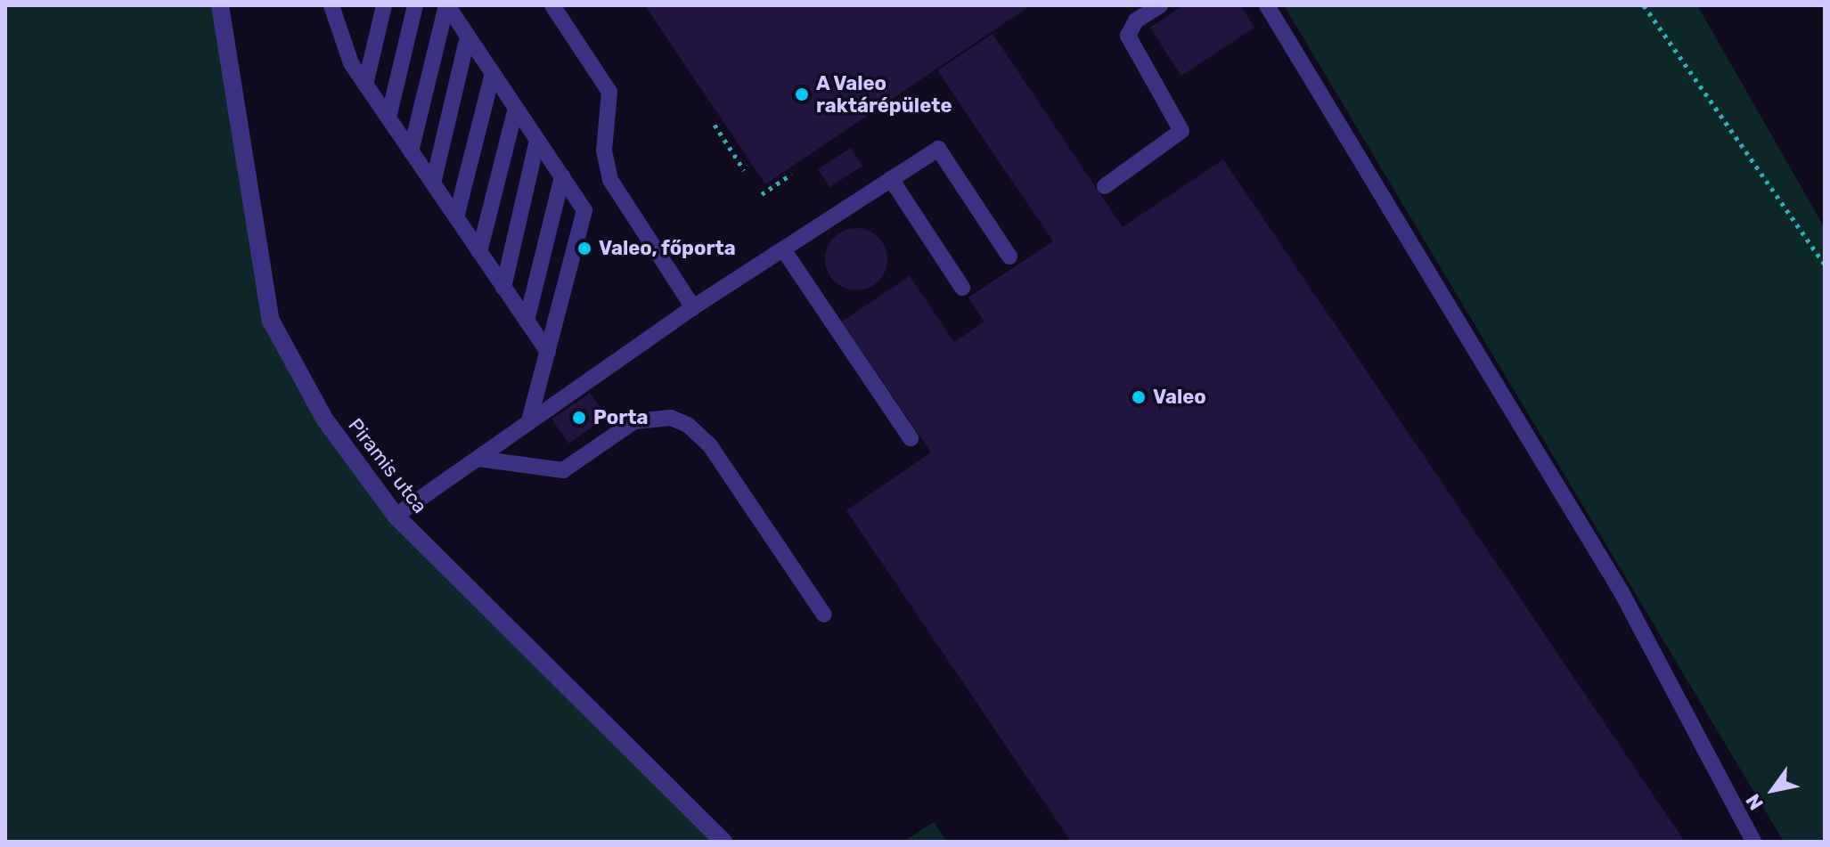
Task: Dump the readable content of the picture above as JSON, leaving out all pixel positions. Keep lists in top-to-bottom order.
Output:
{
  "streets": {
    "street": ["Piramis utca"]
  },
  "places": [
    "A Valeo raktárépülete",
    "Valeo, főporta",
    "Valeo",
    "Porta"
  ],
  "north": "bottom left"
}
